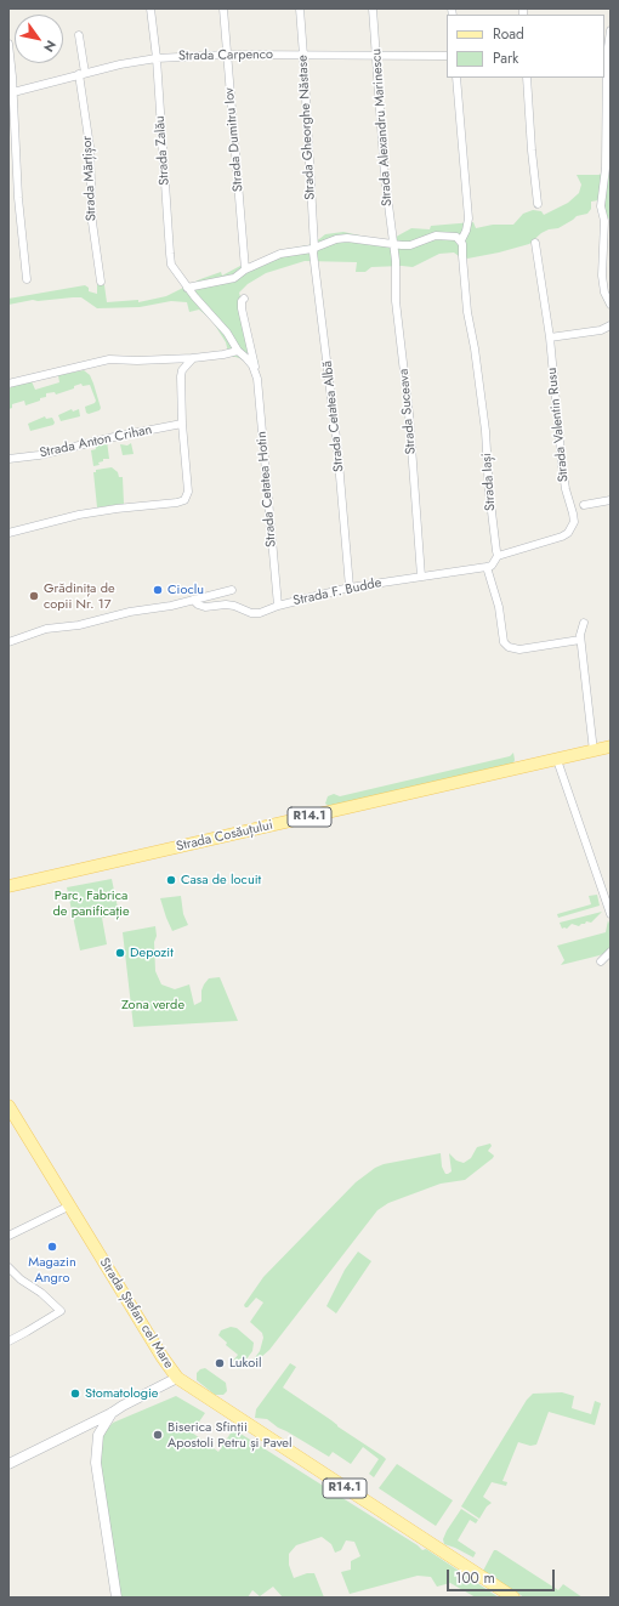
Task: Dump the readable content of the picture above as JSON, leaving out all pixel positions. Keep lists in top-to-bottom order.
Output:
{
  "streets": {
    "main road": ["R14.1", "Strada Cosăuțului", "Strada Ștefan cel Mare"],
    "street": [
      "Strada Carpenco",
      "Strada Gheorghe Năstase",
      "Strada Alexandru Marinescu",
      "Strada Dumitru Iov",
      "Strada Zalău",
      "Strada Mărțișor",
      "Strada Suceava",
      "Strada Cetatea Albă",
      "Strada Valentin Rusu",
      "Strada Anton Crihan",
      "Strada Iași",
      "Strada Cetatea Hotin",
      "Strada F. Budde"
    ]
  },
  "crossings": [
    ["Strada Carpenco", "Strada Gheorghe Năstase"],
    ["Strada Carpenco", "Strada Alexandru Marinescu"],
    ["Strada Carpenco", "Strada Dumitru Iov"],
    ["Strada Carpenco", "Strada Zalău"],
    ["Strada Carpenco", "Strada Mărțișor"],
    ["Strada Gheorghe Năstase", "Strada Cetatea Albă"],
    ["Strada Alexandru Marinescu", "Strada Suceava"],
    ["Strada Zalău", "Strada Cetatea Hotin"],
    ["Strada Suceava", "Strada F. Budde"],
    ["Strada Cetatea Albă", "Strada F. Budde"],
    ["Strada Valentin Rusu", "Strada Iași"],
    ["Strada Cetatea Hotin", "Strada F. Budde"]
  ],
  "parks": ["Parc, Fabrica de panificație", "Zona verde"],
  "places": [
    "Cioclu",
    "Grădinița de copii Nr. 17",
    "Casa de locuit",
    "Depozit",
    "Magazin Angro",
    "Lukoil",
    "Stomatologie",
    "Biserica Sfinții Apostoli Petru și Pavel"
  ],
  "legend": ["Road", "Park"],
  "scale_bar": "100 m",
  "north": "bottom right"
}
